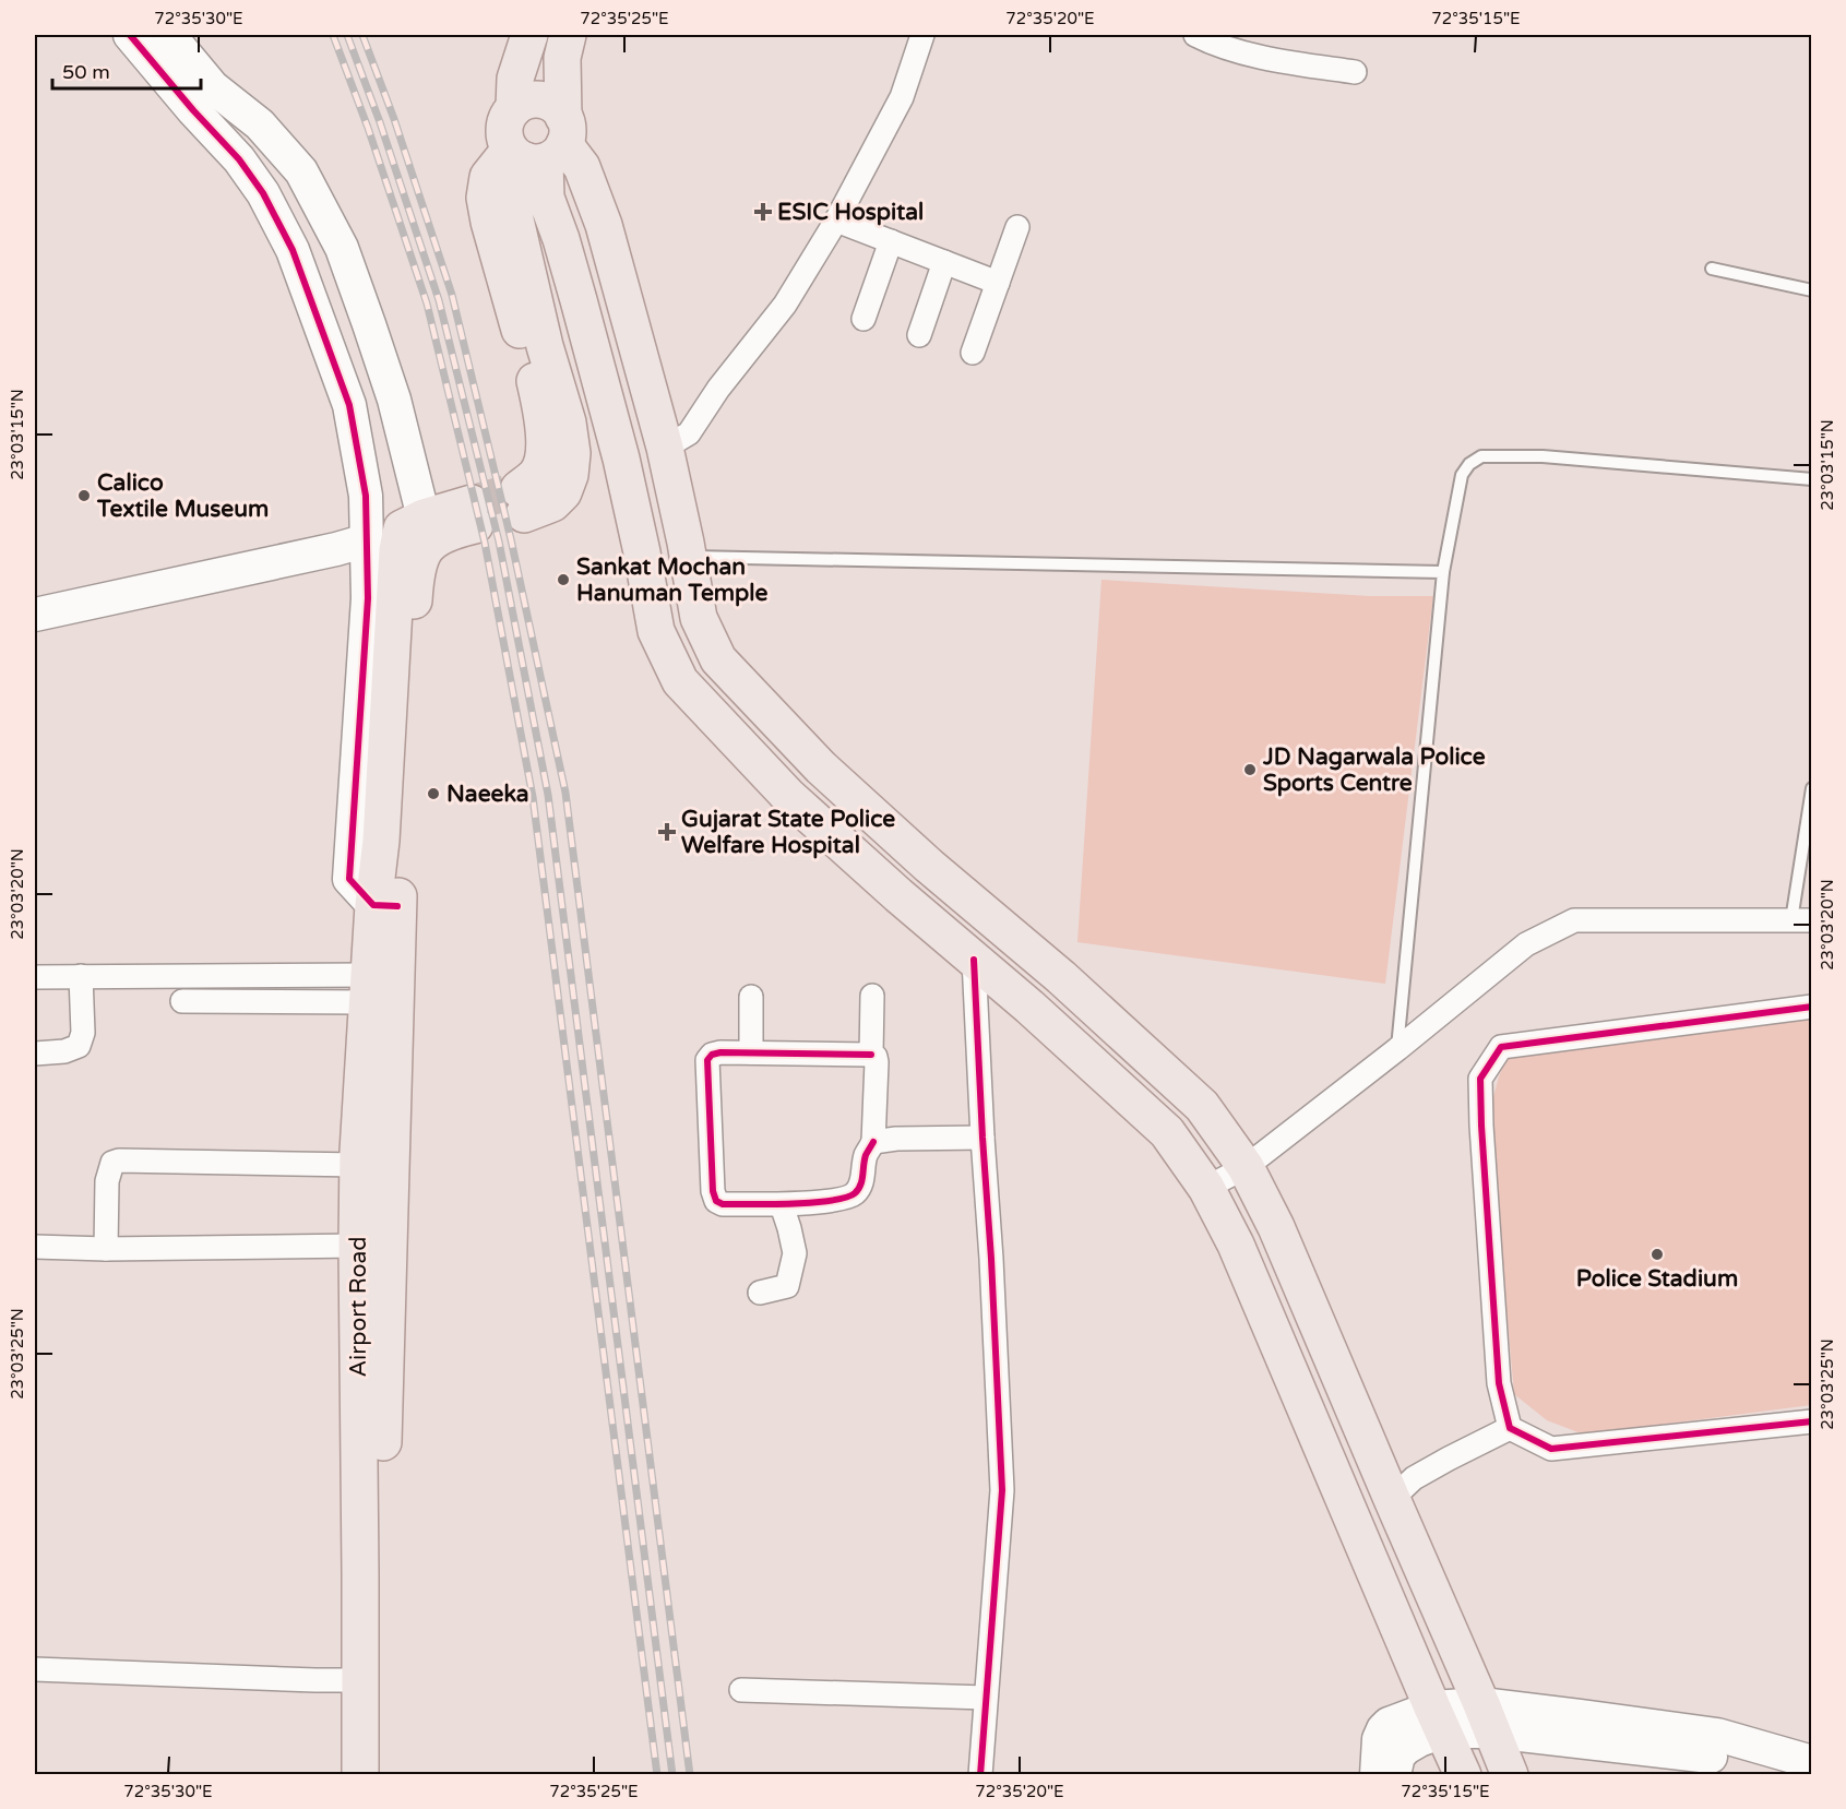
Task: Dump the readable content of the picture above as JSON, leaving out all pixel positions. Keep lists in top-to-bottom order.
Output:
{
  "streets": {
    "main road": ["Airport Road"]
  },
  "places": {
    "health": ["ESIC Hospital", "Gujarat State Police Welfare Hospital"],
    "other": [
      "Calico Textile Museum",
      "Sankat Mochan Hanuman Temple",
      "JD Nagarwala Police Sports Centre",
      "Naeeka",
      "Police Stadium"
    ]
  },
  "scale_bar": "50 m",
  "coordinates": [
    "72°35'30\"E",
    "72°35'25\"E",
    "72°35'20\"E",
    "72°35'15\"E",
    "23°03'15\"N",
    "23°03'20\"N",
    "23°03'25\"N"
  ]
}
